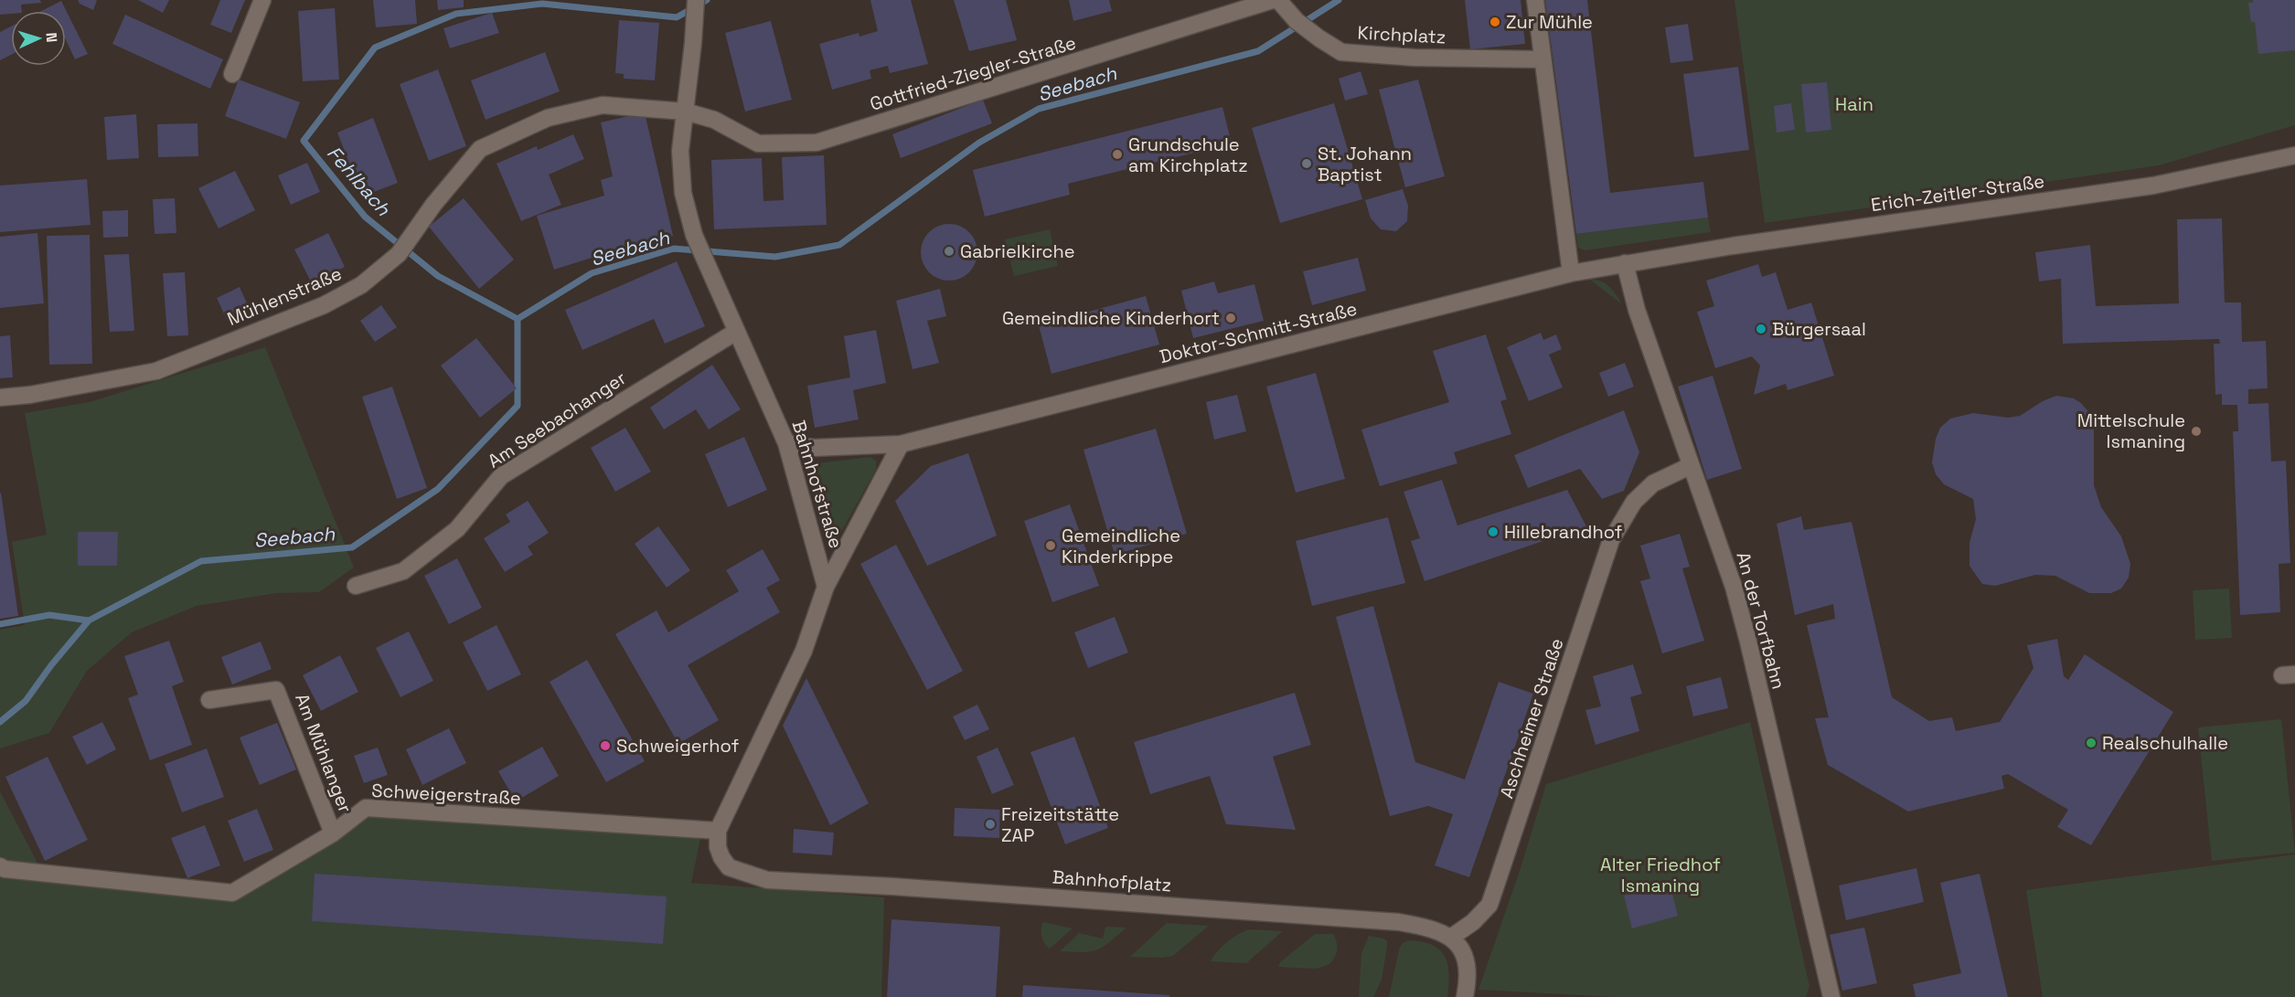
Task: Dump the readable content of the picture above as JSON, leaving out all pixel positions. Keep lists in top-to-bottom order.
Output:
{
  "streets": {
    "street": [
      "Kirchplatz",
      "Gottfried-Ziegler-Straße",
      "Erich-Zeitler-Straße",
      "Mühlenstraße",
      "Doktor-Schmitt-Straße",
      "Am Seebachanger",
      "Bahnhofstraße",
      "An der Torfbahn",
      "Aschheimer Straße",
      "Am Mühlanger",
      "Schweigerstraße",
      "Bahnhofplatz"
    ]
  },
  "crossings": [
    ["Gottfried-Ziegler-Straße", "Mühlenstraße"],
    ["Gottfried-Ziegler-Straße", "Bahnhofstraße"],
    ["Erich-Zeitler-Straße", "Doktor-Schmitt-Straße"],
    ["Erich-Zeitler-Straße", "An der Torfbahn"],
    ["Mühlenstraße", "Bahnhofstraße"],
    ["Doktor-Schmitt-Straße", "Bahnhofstraße"],
    ["Doktor-Schmitt-Straße", "An der Torfbahn"],
    ["Am Seebachanger", "Bahnhofstraße"],
    ["An der Torfbahn", "Aschheimer Straße"],
    ["Aschheimer Straße", "Bahnhofplatz"],
    ["Am Mühlanger", "Schweigerstraße"],
    ["Schweigerstraße", "Bahnhofplatz"]
  ],
  "water": ["Seebach", "Fehlbach"],
  "parks": ["Hain", "Alter Friedhof Ismaning"],
  "places": [
    "Zur Mühle",
    "Grundschule am Kirchplatz",
    "St. Johann Baptist",
    "Gabrielkirche",
    "Gemeindliche Kinderhort",
    "Bürgersaal",
    "Mittelschule Ismaning",
    "Hillebrandhof",
    "Gemeindliche Kinderkrippe",
    "Realschulhalle",
    "Schweigerhof",
    "Freizeitstätte ZAP"
  ],
  "north": "right"
}
